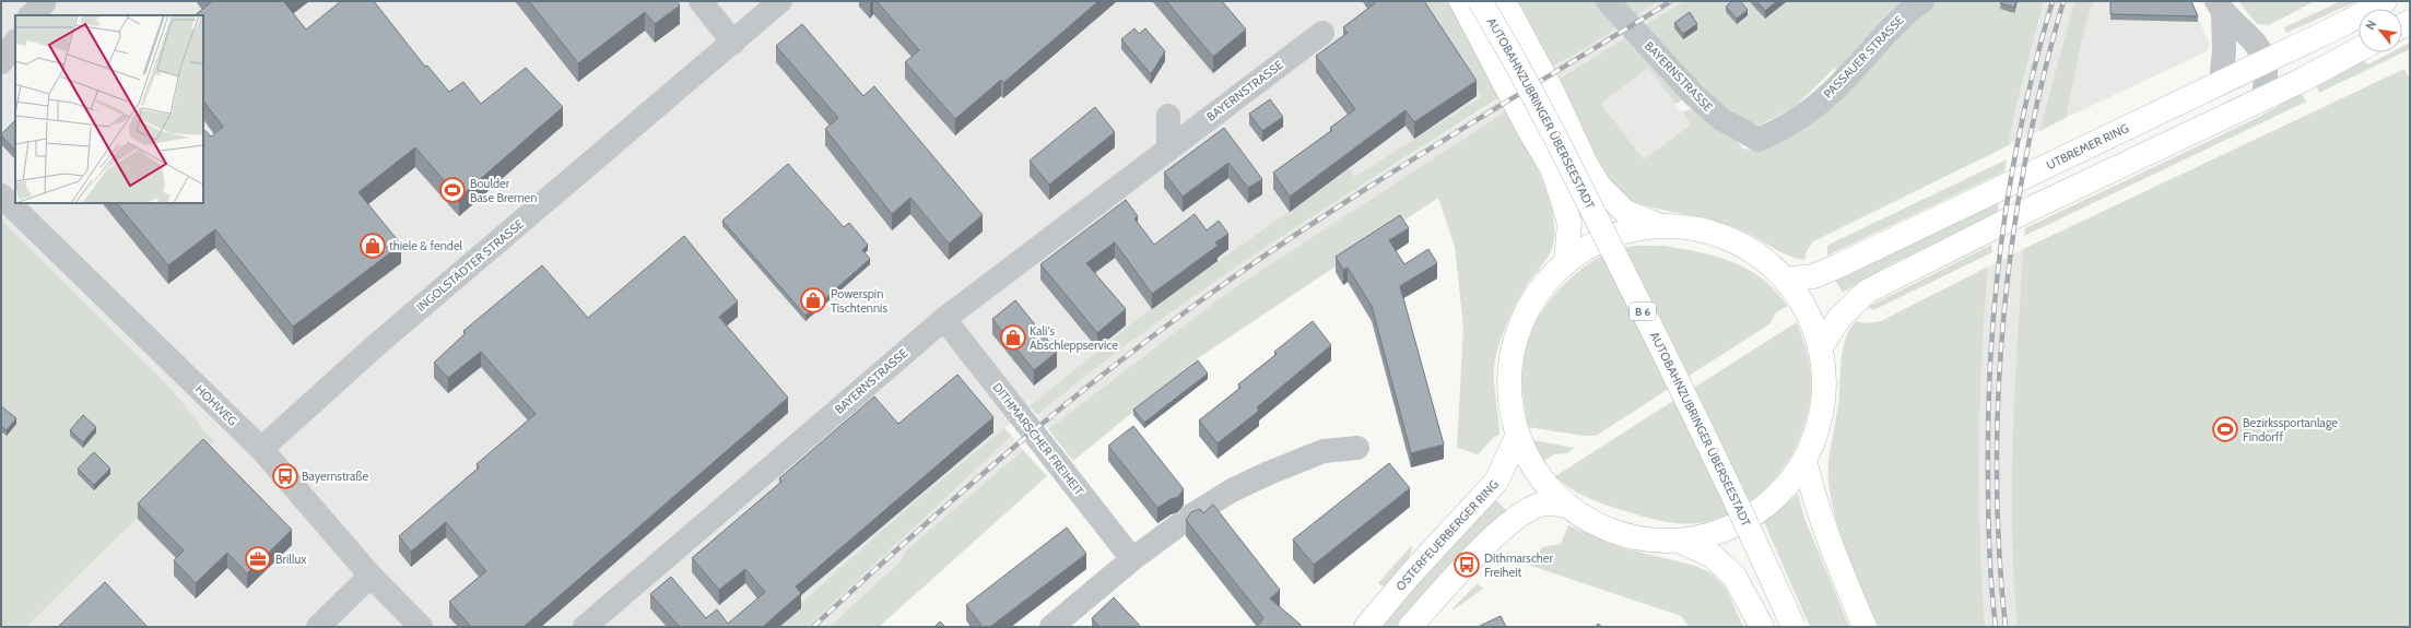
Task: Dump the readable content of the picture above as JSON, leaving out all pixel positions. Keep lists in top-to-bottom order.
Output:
{
  "streets": {
    "main road": [
      "AUTOBAHNZUBRINGER ÜBERSEESTADT",
      "UTBREMER RING",
      "B 6",
      "OSTERFEUERBERGER RING"
    ],
    "street": [
      "PASSAUER STRASSE",
      "BAYERNSTRASSE",
      "INGOLSTÄDTER STRASSE",
      "HOHWEG",
      "DITHMARSCHER FREIHEIT"
    ]
  },
  "crossings": [
    ["PASSAUER STRASSE", "BAYERNSTRASSE"],
    ["BAYERNSTRASSE", "DITHMARSCHER FREIHEIT"],
    ["INGOLSTÄDTER STRASSE", "HOHWEG"]
  ],
  "places": {
    "sports": ["Boulder Base Bremen", "Bezirkssportanlage Findorff"],
    "shop": ["thiele & fendel", "Powerspin Tischtennis", "Kali's Abschleppservice"],
    "bus stop": ["Bayernstraße", "Dithmarscher Freiheit"],
    "office": ["Brillux"]
  },
  "north": "top left"
}
